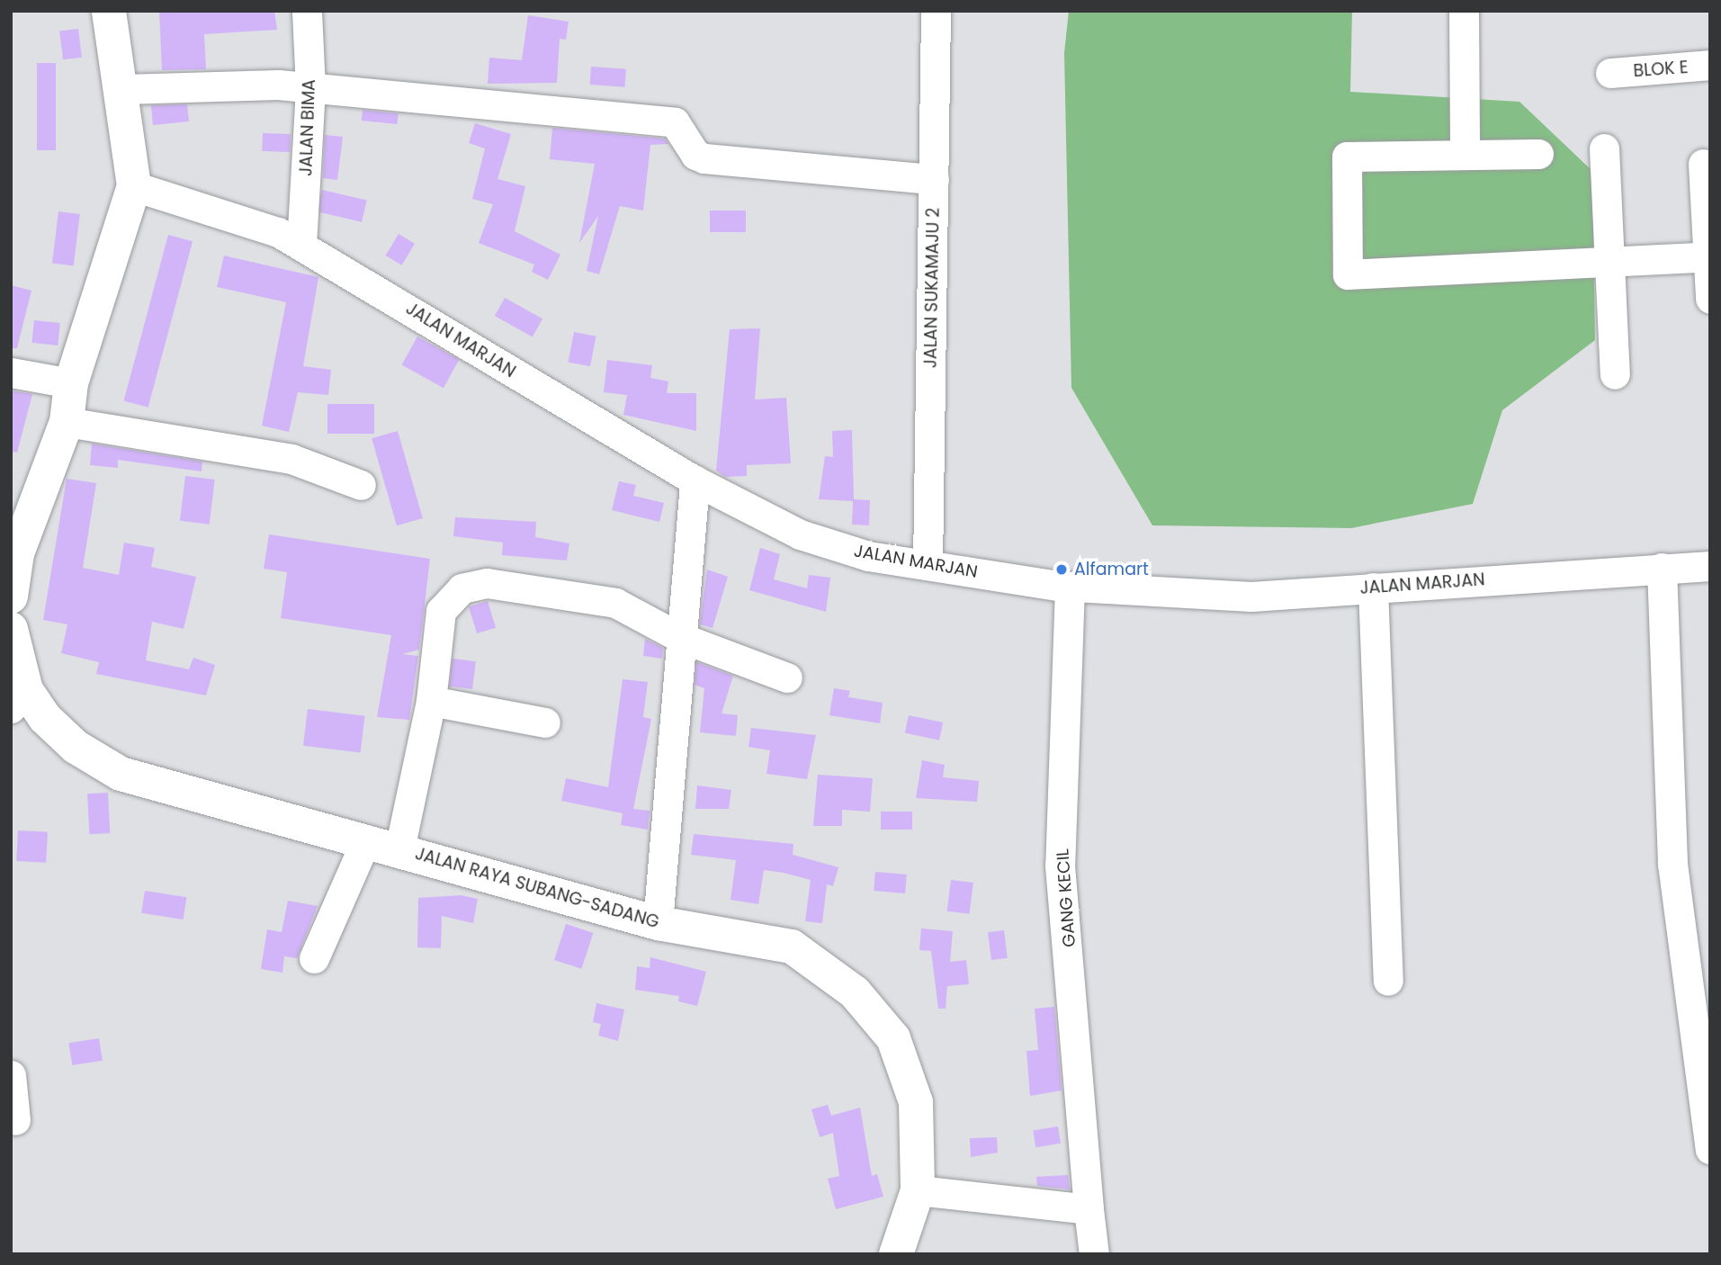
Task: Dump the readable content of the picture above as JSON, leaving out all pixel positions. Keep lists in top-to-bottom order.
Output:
{
  "streets": {
    "main road": ["JALAN RAYA SUBANG-SADANG"],
    "street": [
      "BLOK E",
      "JALAN BIMA",
      "JALAN SUKAMAJU 2",
      "JALAN MARJAN",
      "GANG KECIL"
    ]
  },
  "crossings": [
    ["JALAN BIMA", "JALAN MARJAN"],
    ["JALAN SUKAMAJU 2", "JALAN MARJAN"],
    ["JALAN MARJAN", "GANG KECIL"]
  ],
  "places": ["Alfamart"]
}
